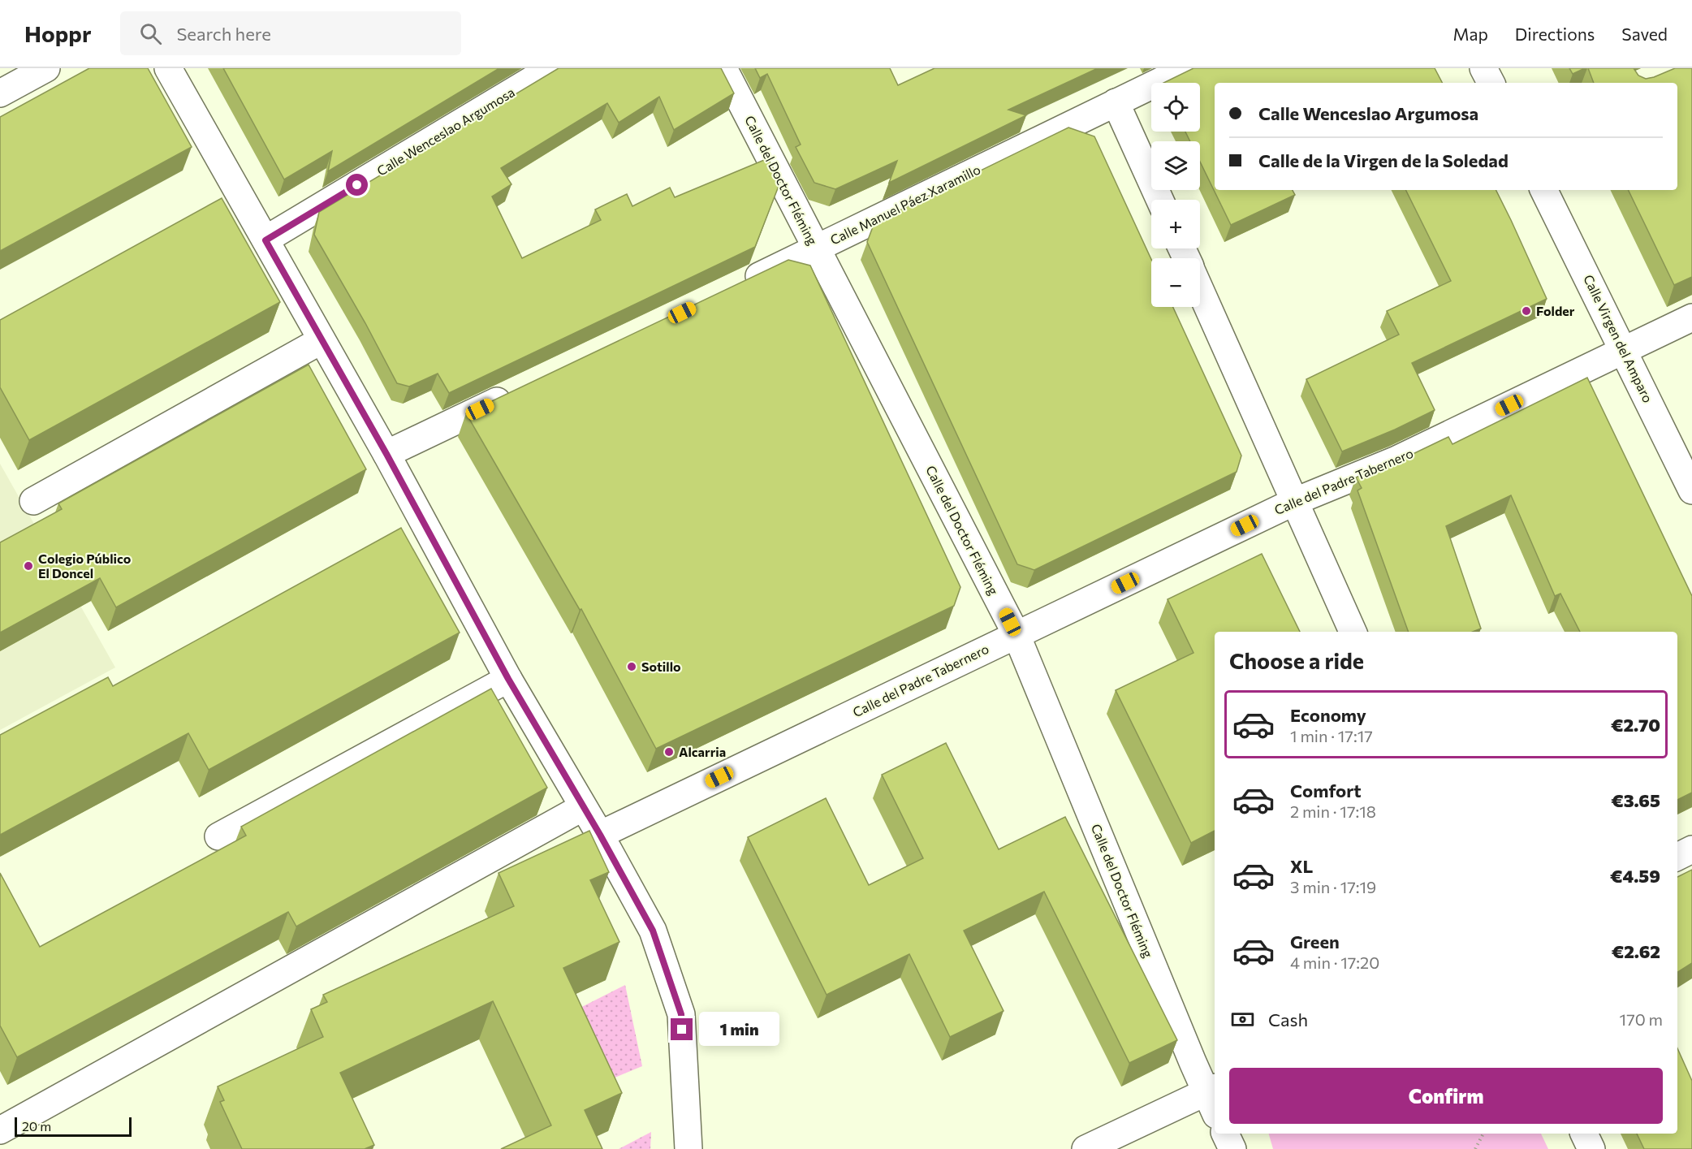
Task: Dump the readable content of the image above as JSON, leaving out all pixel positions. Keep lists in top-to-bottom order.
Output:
{
  "streets": {
    "street": [
      "Calle Wenceslao Argumosa",
      "Calle del Doctor Fléming",
      "Calle Manuel Páez Xaramillo",
      "Calle Virgen del Amparo",
      "Calle del Padre Tabernero"
    ]
  },
  "crossings": [
    ["Calle del Doctor Fléming", "Calle Manuel Páez Xaramillo"],
    ["Calle del Doctor Fléming", "Calle del Padre Tabernero"],
    ["Calle Virgen del Amparo", "Calle del Padre Tabernero"]
  ],
  "places": [
    "Folder",
    "Colegio Público El Doncel",
    "Sotillo",
    "Alcarria"
  ],
  "scale_bar": "20 m",
  "page": {
    "header": "Hoppr",
    "search": "Search here",
    "nav": ["Map", "Directions", "Saved"],
    "map_buttons": ["+", "−"],
    "banner": ["Calle Wenceslao Argumosa", "Calle de la Virgen de la Soledad"],
    "heading": "Choose a ride",
    "list": [
      {
        "name": "Economy",
        "note": "1 min · 17:17",
        "value": "€2.70"
      },
      {
        "name": "Comfort",
        "note": "2 min · 17:18",
        "value": "€3.65"
      },
      {
        "name": "XL",
        "note": "3 min · 17:19",
        "value": "€4.59"
      },
      {
        "name": "Green",
        "note": "4 min · 17:20",
        "value": "€2.62"
      }
    ],
    "pay": ["Cash", "170 m"],
    "bubble": "1 min",
    "buttons": "Confirm",
    "scale": "20 m"
  }
}
